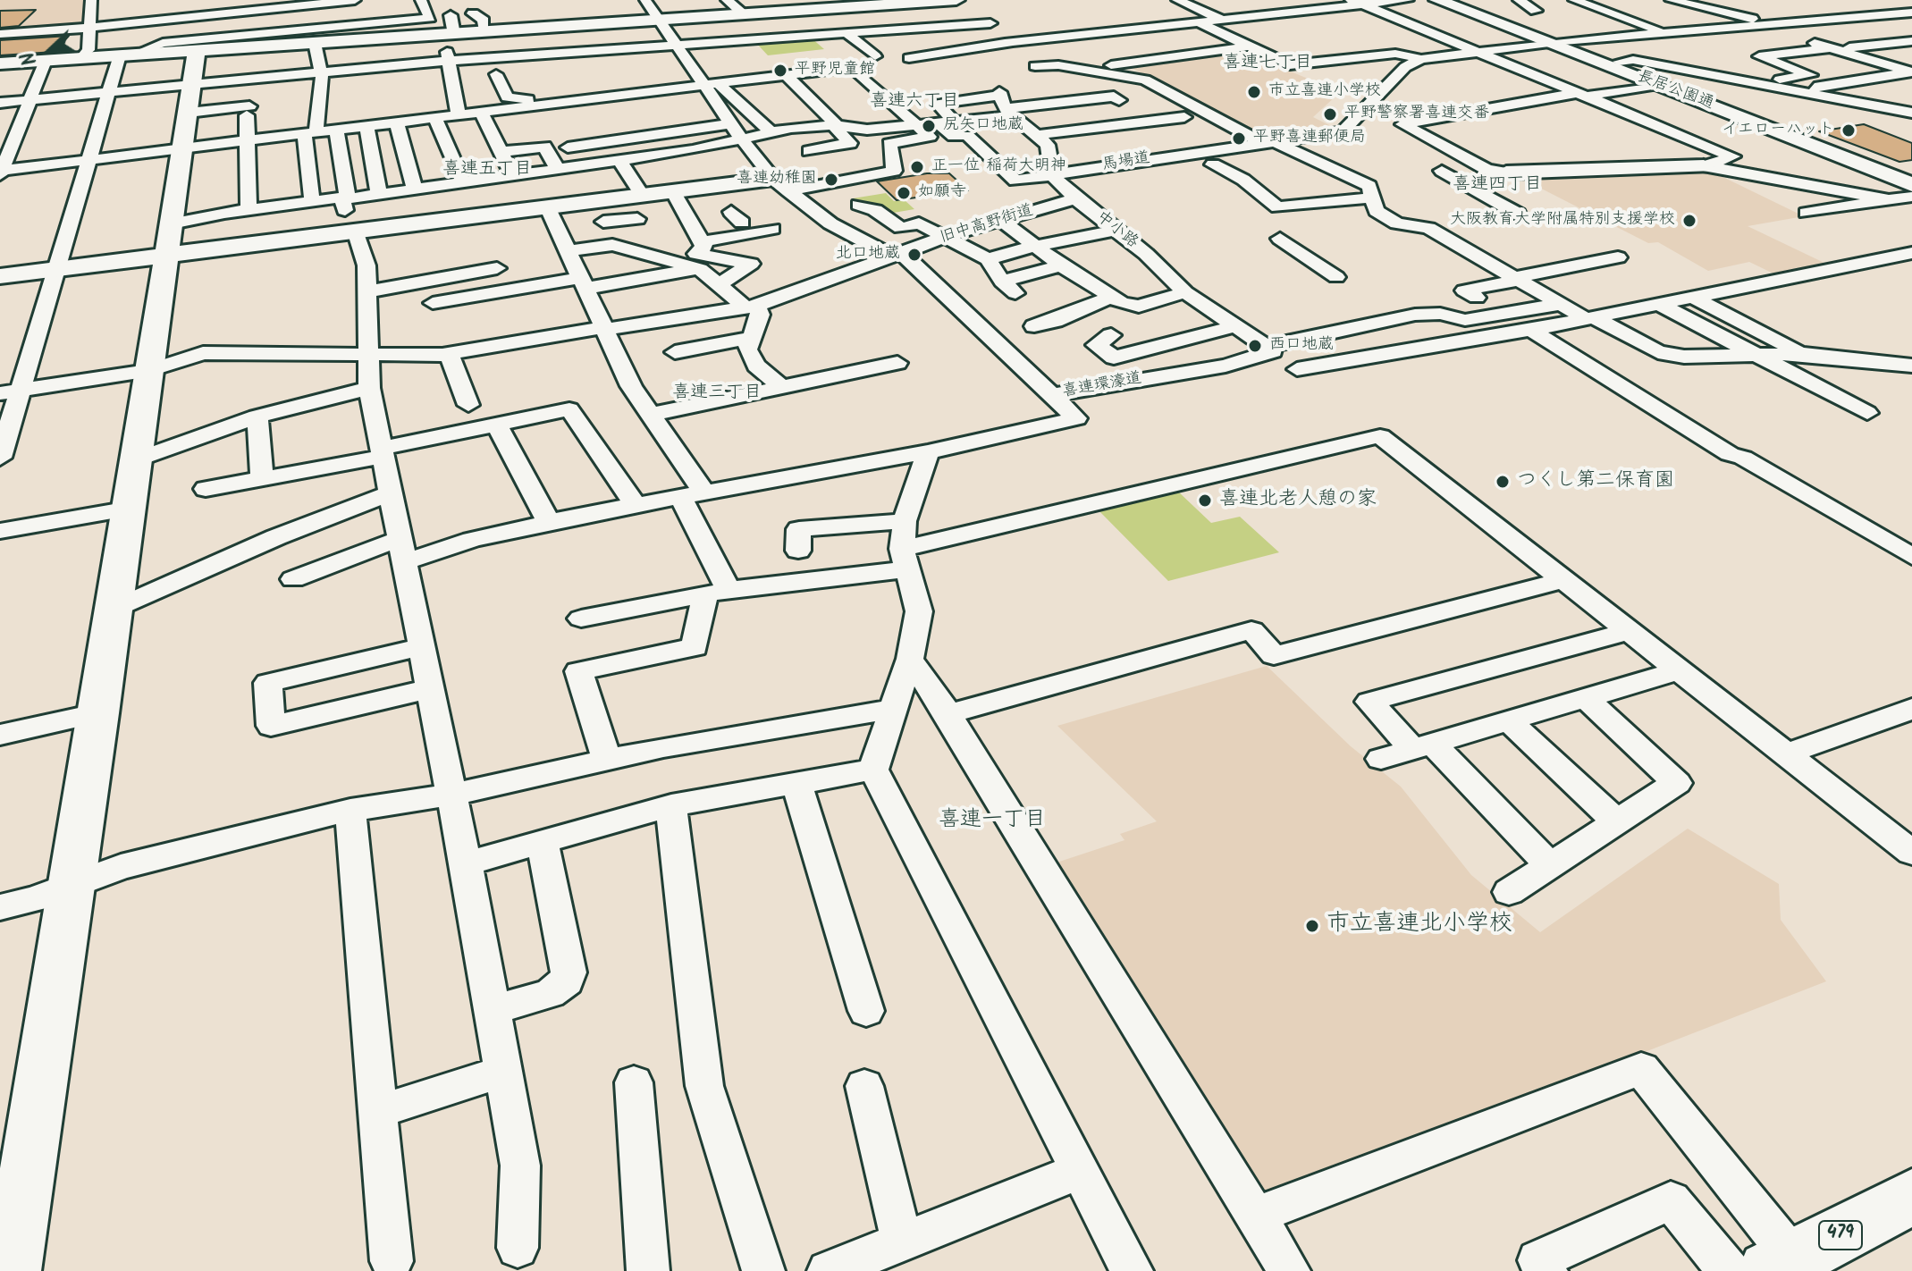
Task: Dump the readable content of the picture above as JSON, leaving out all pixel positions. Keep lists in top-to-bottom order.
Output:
{
  "streets": {
    "highway": ["479"],
    "street": [
      "長居公園通",
      "馬場道",
      "旧中高野街道",
      "中小路",
      "喜連環濠道"
    ]
  },
  "crossings": [
    ["馬場道", "中小路"],
    ["旧中高野街道", "中小路"],
    ["旧中高野街道", "喜連環濠道"],
    ["中小路", "喜連環濠道"]
  ],
  "districts": [
    "喜連七丁目",
    "喜連六丁目",
    "喜連五丁目",
    "喜連四丁目",
    "喜連三丁目",
    "喜連一丁目"
  ],
  "places": [
    "平野児童館",
    "市立喜連小学校",
    "平野警察署喜連交番",
    "尻矢口地蔵",
    "イエローハット",
    "平野喜連郵便局",
    "正一位 稲荷大明神",
    "喜連幼稚園",
    "如願寺",
    "大阪教育大学附属特別支援学校",
    "北口地蔵",
    "西口地蔵",
    "つくし第二保育園",
    "喜連北老人憩の家",
    "市立喜連北小学校"
  ],
  "north": "left"
}
